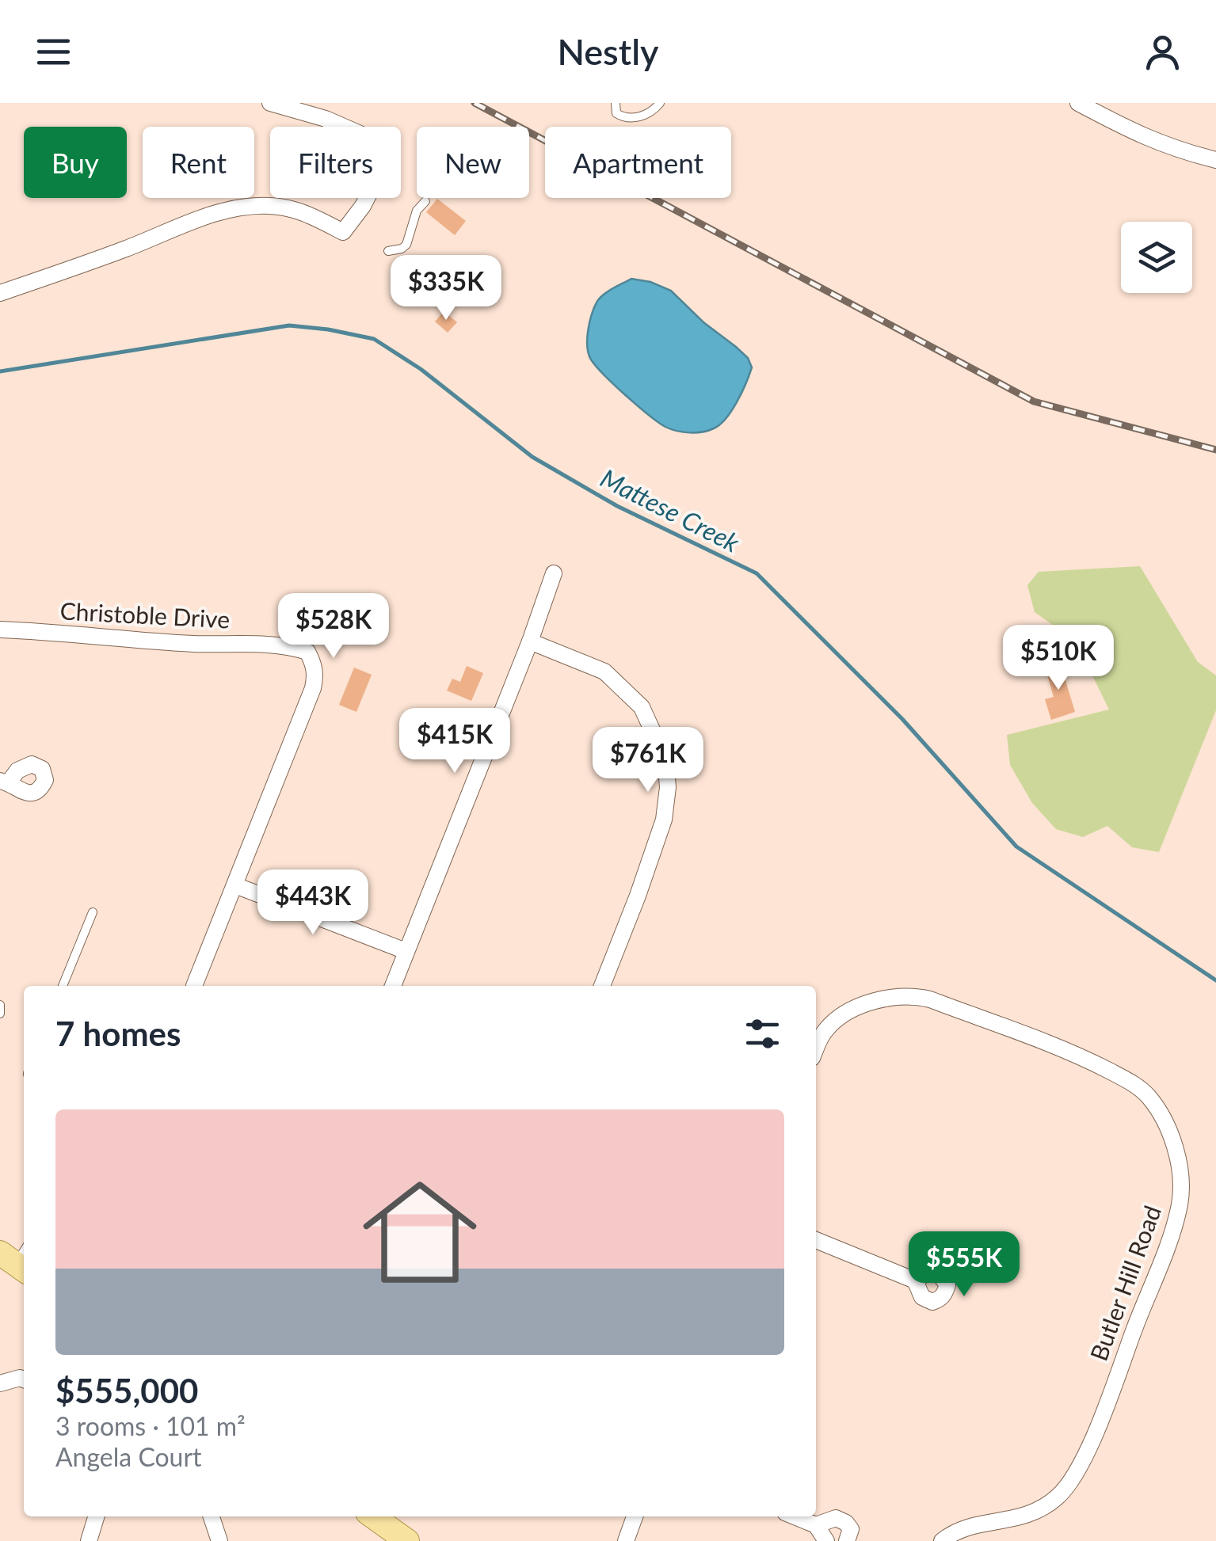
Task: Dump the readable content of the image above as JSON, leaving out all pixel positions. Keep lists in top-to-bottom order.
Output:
{
  "streets": {
    "street": ["Christoble Drive", "Butler Hill Road"]
  },
  "water": ["Mattese Creek"],
  "page": {
    "header": "Nestly",
    "chip": [
      "Buy",
      "Rent",
      "Filters",
      "New",
      "Apartment"
    ],
    "price": [
      "$335K",
      "$528K",
      "$510K",
      "$415K",
      "$761K",
      "$443K",
      "$555K"
    ],
    "heading": "7 homes",
    "list": [
      {
        "name": "$555,000",
        "note": "3 rooms · 101 m² · Angela Court"
      }
    ]
  }
}
